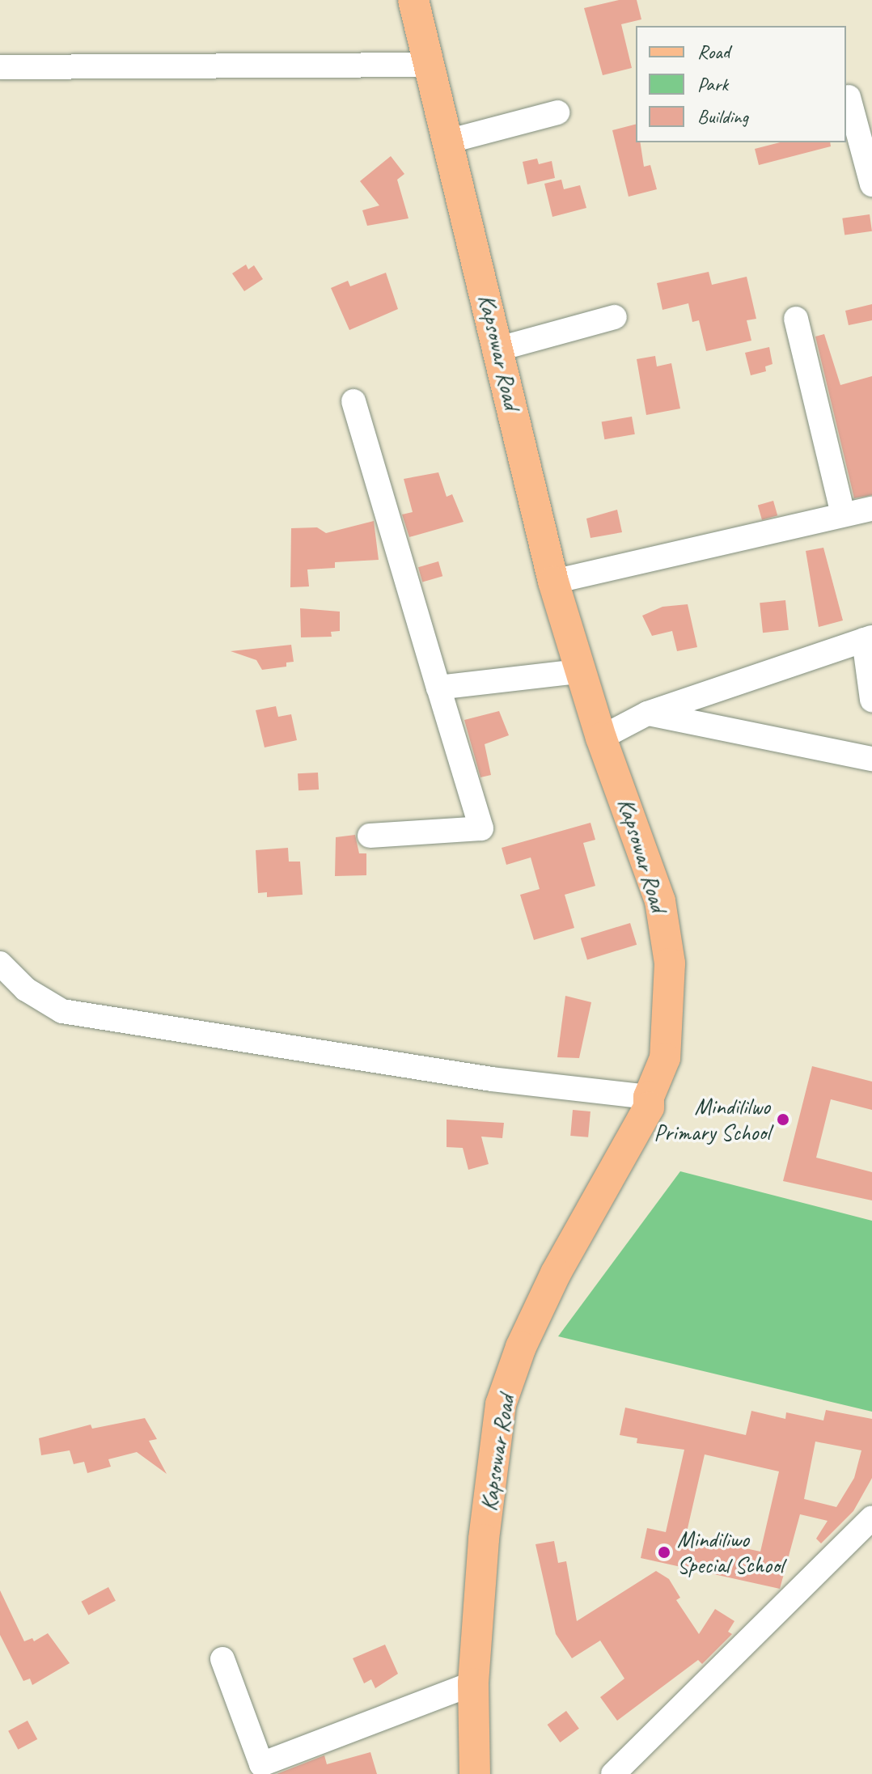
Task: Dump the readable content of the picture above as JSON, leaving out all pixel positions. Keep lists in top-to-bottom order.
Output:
{
  "streets": {
    "main road": ["Kapsowar Road"]
  },
  "places": ["Mindililwo Primary School", "Mindiliwo Special School"],
  "legend": ["Road", "Park", "Building"]
}
